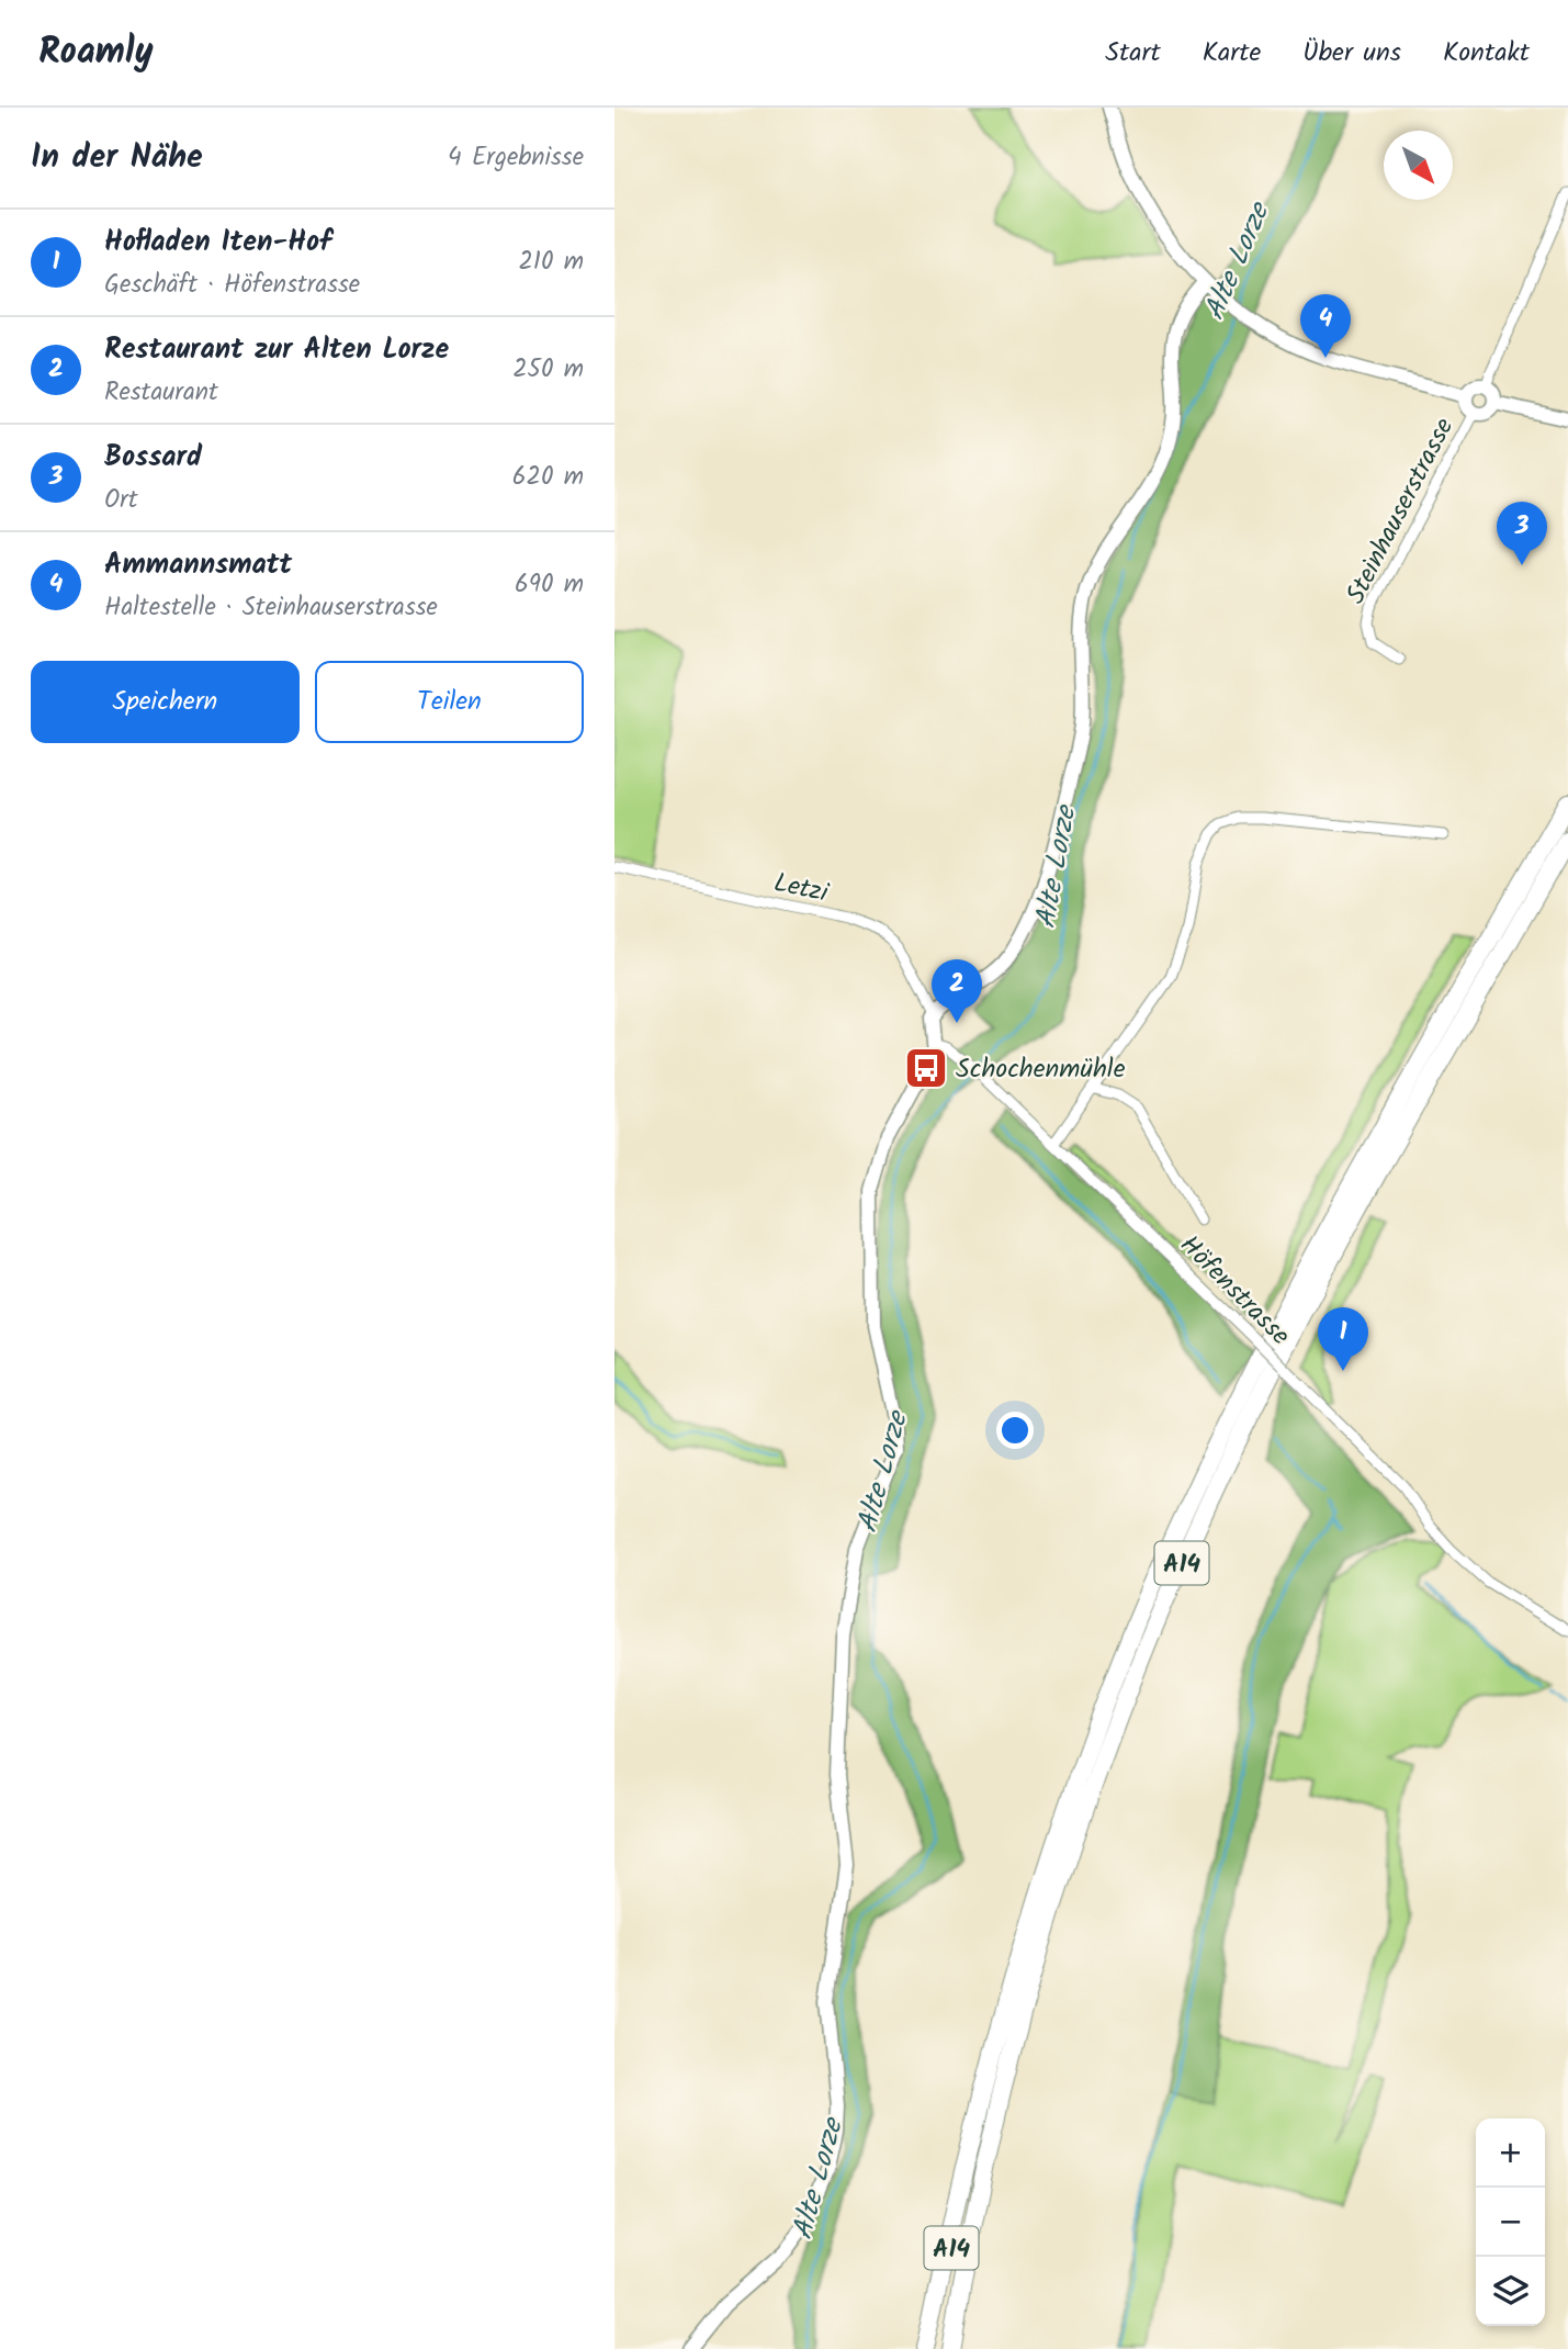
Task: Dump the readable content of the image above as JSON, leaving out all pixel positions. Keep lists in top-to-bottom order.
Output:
{
  "streets": {
    "highway": ["A14"],
    "street": ["Steinhauserstrasse", "Letzi", "Höfenstrasse"]
  },
  "water": ["Alte Lorze"],
  "places": {
    "bus stop": ["Schochenmühle"]
  },
  "north": "bottom right",
  "page": {
    "header": "Roamly",
    "nav": [
      "Start",
      "Karte",
      "Über uns",
      "Kontakt"
    ],
    "heading": ["In der Nähe", "4 Ergebnisse"],
    "list": [
      {
        "mark": "1",
        "name": "Hofladen Iten-Hof",
        "note": "Geschäft · Höfenstrasse",
        "value": "210 m"
      },
      {
        "mark": "2",
        "name": "Restaurant zur Alten Lorze",
        "note": "Restaurant",
        "value": "250 m"
      },
      {
        "mark": "3",
        "name": "Bossard",
        "note": "Ort",
        "value": "620 m"
      },
      {
        "mark": "4",
        "name": "Ammannsmatt",
        "note": "Haltestelle · Steinhauserstrasse",
        "value": "690 m"
      }
    ],
    "pins": [
      "4",
      "3",
      "2",
      "1"
    ],
    "buttons": ["Speichern", "Teilen"],
    "map_buttons": ["+", "−"]
  }
}
